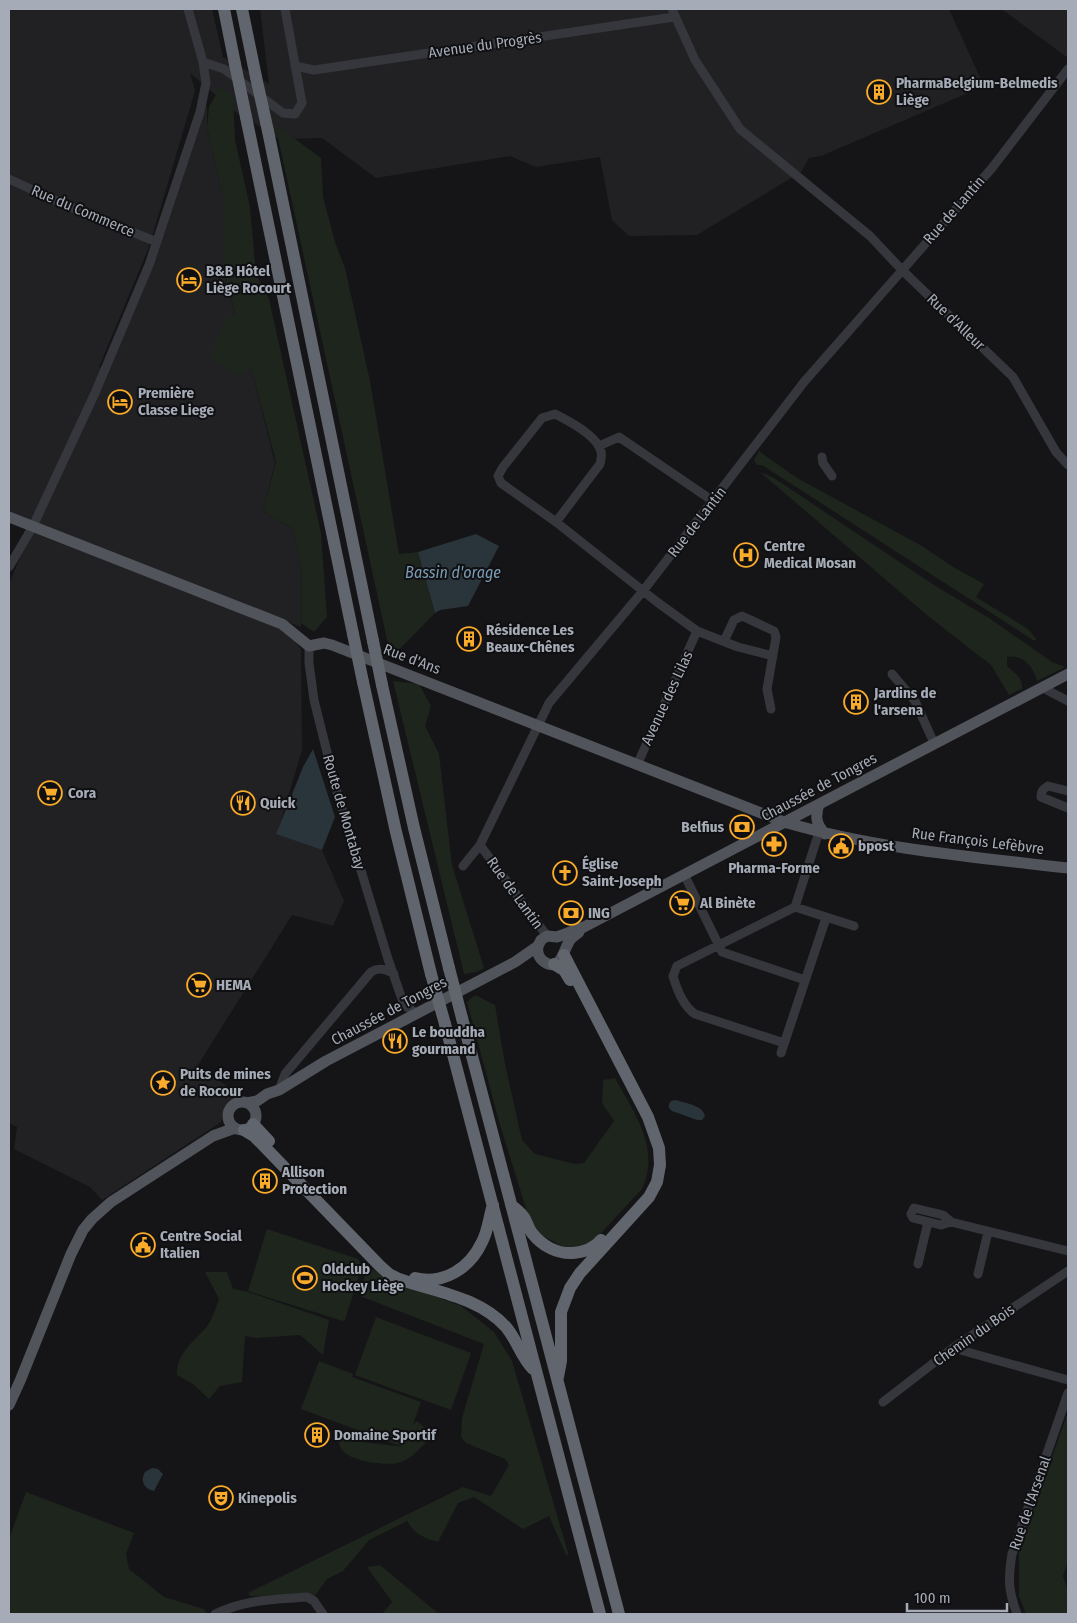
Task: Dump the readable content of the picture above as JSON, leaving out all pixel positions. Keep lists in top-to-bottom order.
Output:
{
  "streets": {
    "main road": ["Rue d'Ans", "Chaussée de Tongres", "Rue François Lefèbvre"],
    "street": [
      "Avenue du Progrès",
      "Rue de Lantin",
      "Rue du Commerce",
      "Rue d'Alleur",
      "Avenue des Lilas",
      "Route de Montabay",
      "Chemin du Bois",
      "Rue de l'Arsenal"
    ]
  },
  "crossings": [
    ["Avenue du Progrès", "Rue d'Alleur"],
    ["Rue de Lantin", "Rue d'Alleur"],
    ["Rue de Lantin", "Rue d'Ans"],
    ["Rue de Lantin", "Chaussée de Tongres"],
    ["Rue d'Ans", "Avenue des Lilas"],
    ["Rue d'Ans", "Chaussée de Tongres"],
    ["Rue d'Ans", "Route de Montabay"],
    ["Rue d'Ans", "Rue François Lefèbvre"],
    ["Chaussée de Tongres", "Route de Montabay"],
    ["Chaussée de Tongres", "Rue François Lefèbvre"]
  ],
  "water": ["Bassin d'orage"],
  "places": {
    "building": [
      "PharmaBelgium-Belmedis Liège",
      "Résidence Les Beaux-Chênes",
      "Jardins de l'arsena",
      "Allison Protection",
      "Domaine Sportif"
    ],
    "hotel": ["B&B Hôtel Liège Rocourt", "Première Classe Liege"],
    "hospital": ["Centre Medical Mosan"],
    "supermarket": ["Cora", "Al Binète", "HEMA"],
    "restaurant": ["Quick", "Le bouddha gourmand"],
    "bank": ["Belfius", "ING"],
    "pharmacy": ["Pharma-Forme"],
    "public building": ["bpost", "Centre Social Italien"],
    "church": ["Église Saint-Joseph"],
    "place": ["Puits de mines de Rocour"],
    "sports": ["Oldclub Hockey Liège"],
    "theatre": ["Kinepolis"]
  },
  "scale_bar": "100 m"
}
